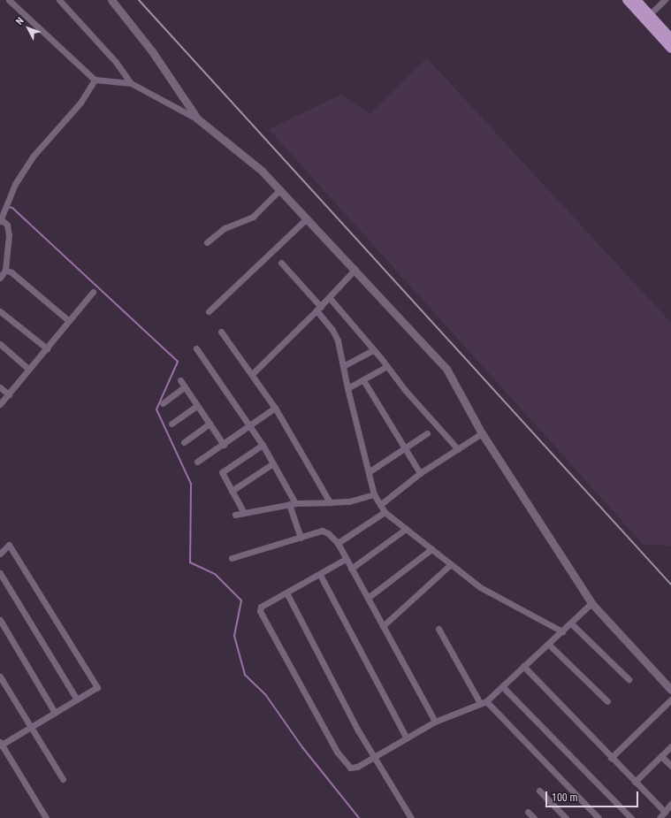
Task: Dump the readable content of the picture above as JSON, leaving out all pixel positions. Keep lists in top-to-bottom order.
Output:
{
  "scale_bar": "100 m",
  "north": "top left"
}
